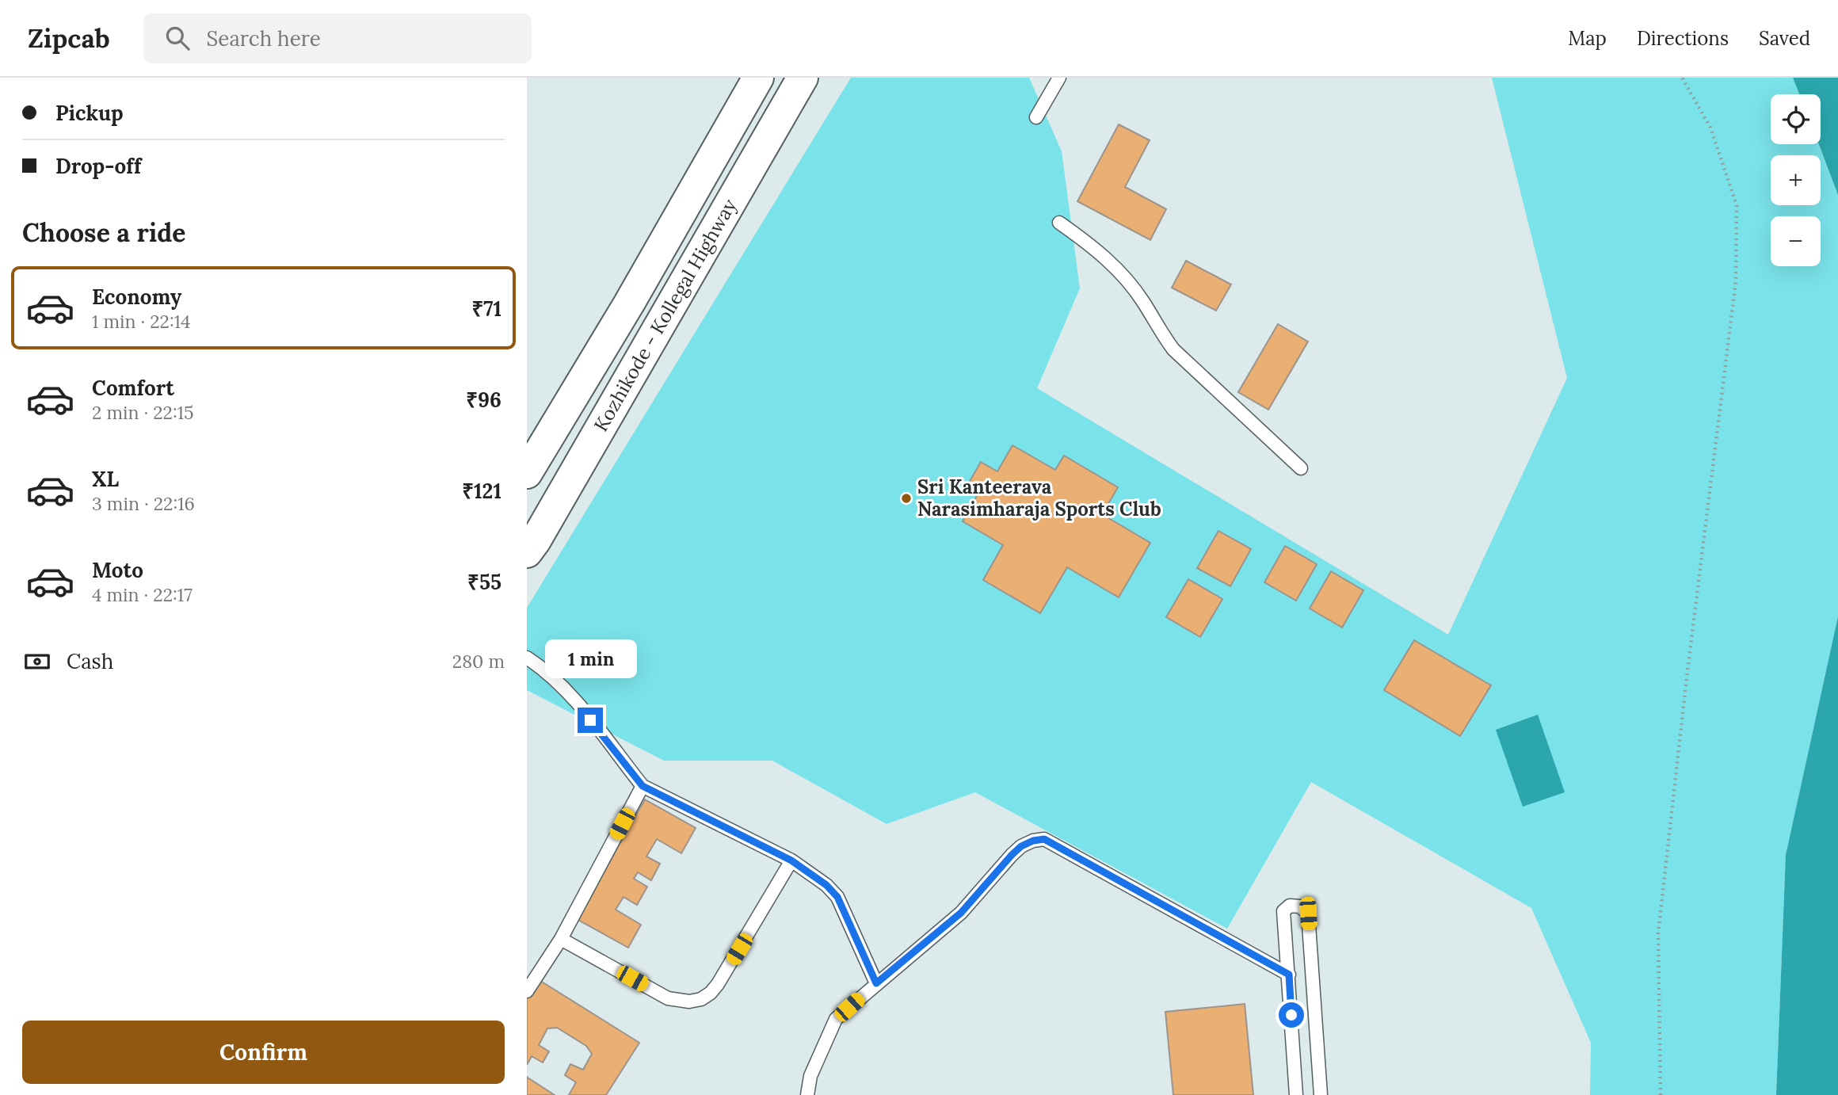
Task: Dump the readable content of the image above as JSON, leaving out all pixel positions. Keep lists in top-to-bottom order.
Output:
{
  "streets": {
    "main road": ["Kozhikode - Kollegal Highway"]
  },
  "places": ["Sri Kanteerava Narasimharaja Sports Club"],
  "page": {
    "header": "Zipcab",
    "search": "Search here",
    "nav": ["Map", "Directions", "Saved"],
    "banner": ["Pickup", "Drop-off"],
    "map_buttons": ["+", "−"],
    "heading": "Choose a ride",
    "list": [
      {
        "name": "Economy",
        "note": "1 min · 22:14",
        "value": "₹71"
      },
      {
        "name": "Comfort",
        "note": "2 min · 22:15",
        "value": "₹96"
      },
      {
        "name": "XL",
        "note": "3 min · 22:16",
        "value": "₹121"
      },
      {
        "name": "Moto",
        "note": "4 min · 22:17",
        "value": "₹55"
      }
    ],
    "pay": ["Cash", "280 m"],
    "bubble": "1 min",
    "buttons": "Confirm"
  }
}
